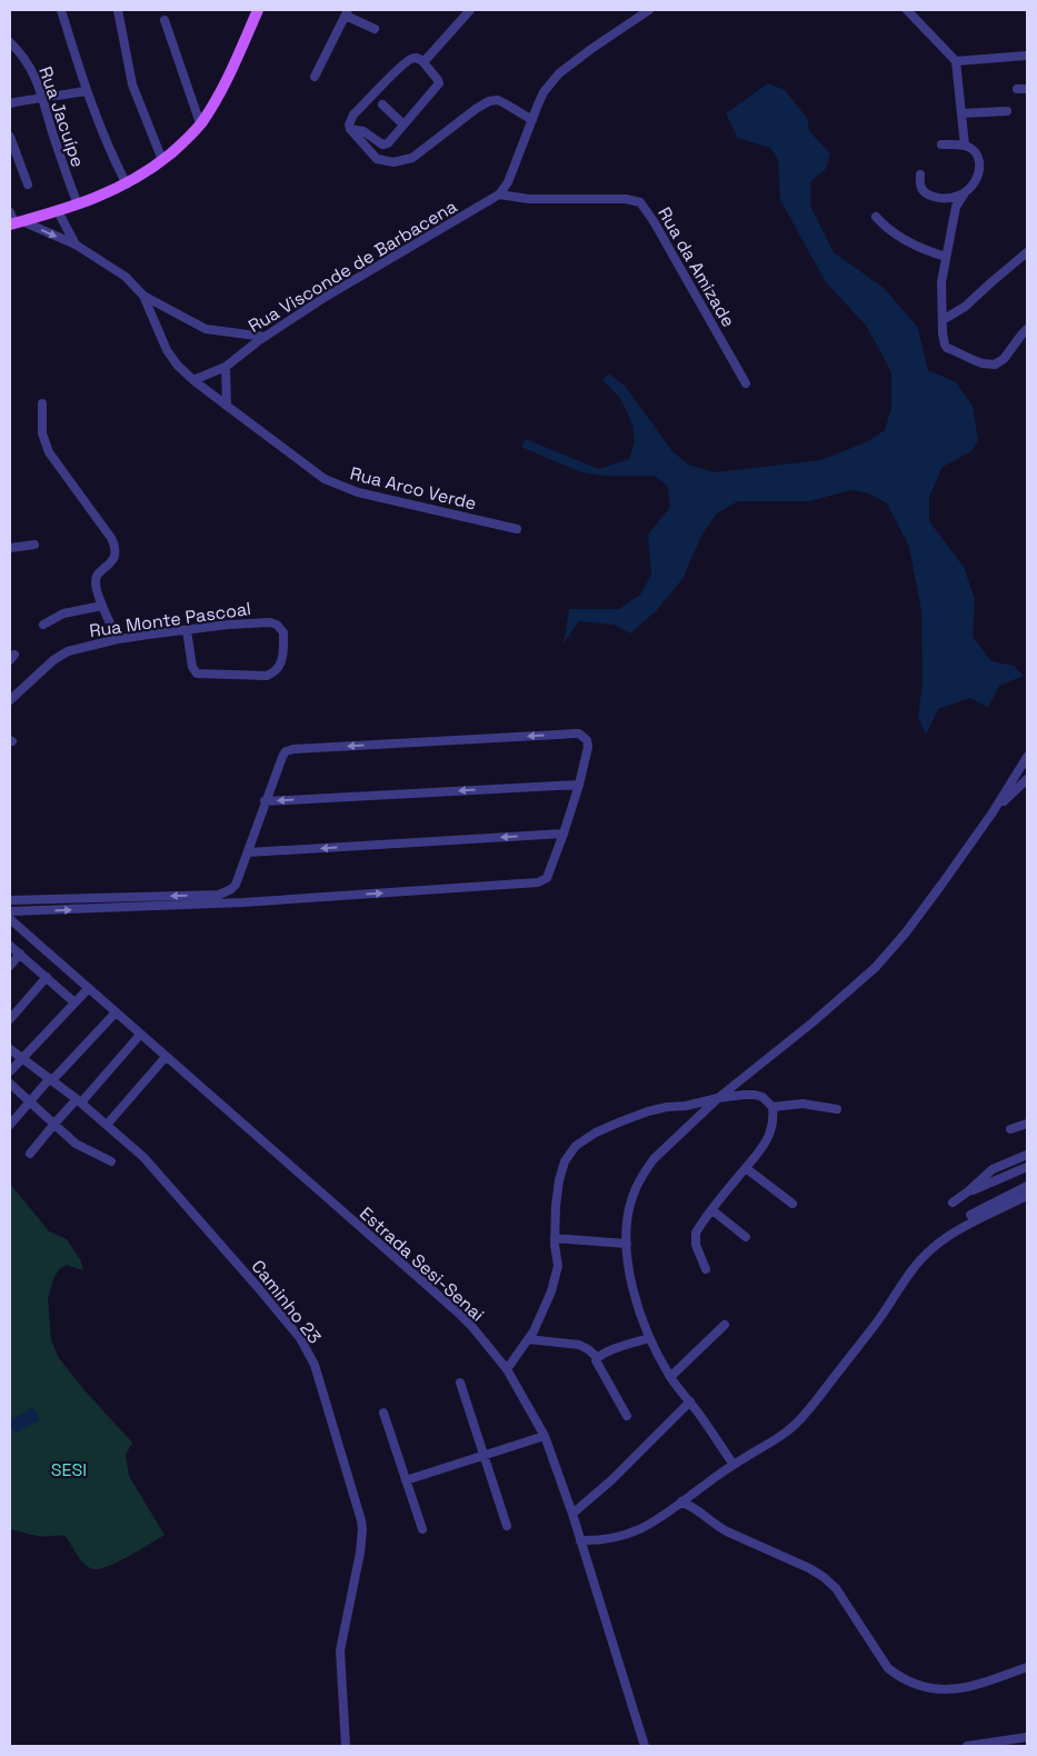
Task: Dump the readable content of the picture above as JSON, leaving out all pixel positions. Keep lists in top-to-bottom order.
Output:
{
  "streets": {
    "street": [
      "Rua Jacuípe",
      "Rua Visconde de Barbacena",
      "Rua da Amizade",
      "Rua Arco Verde",
      "Rua Monte Pascoal",
      "Estrada Sesi-Senai",
      "Caminho 23"
    ]
  },
  "crossings": [
    ["Rua Visconde de Barbacena", "Rua da Amizade"],
    ["Rua Visconde de Barbacena", "Rua Arco Verde"]
  ],
  "parks": ["SESI"]
}
